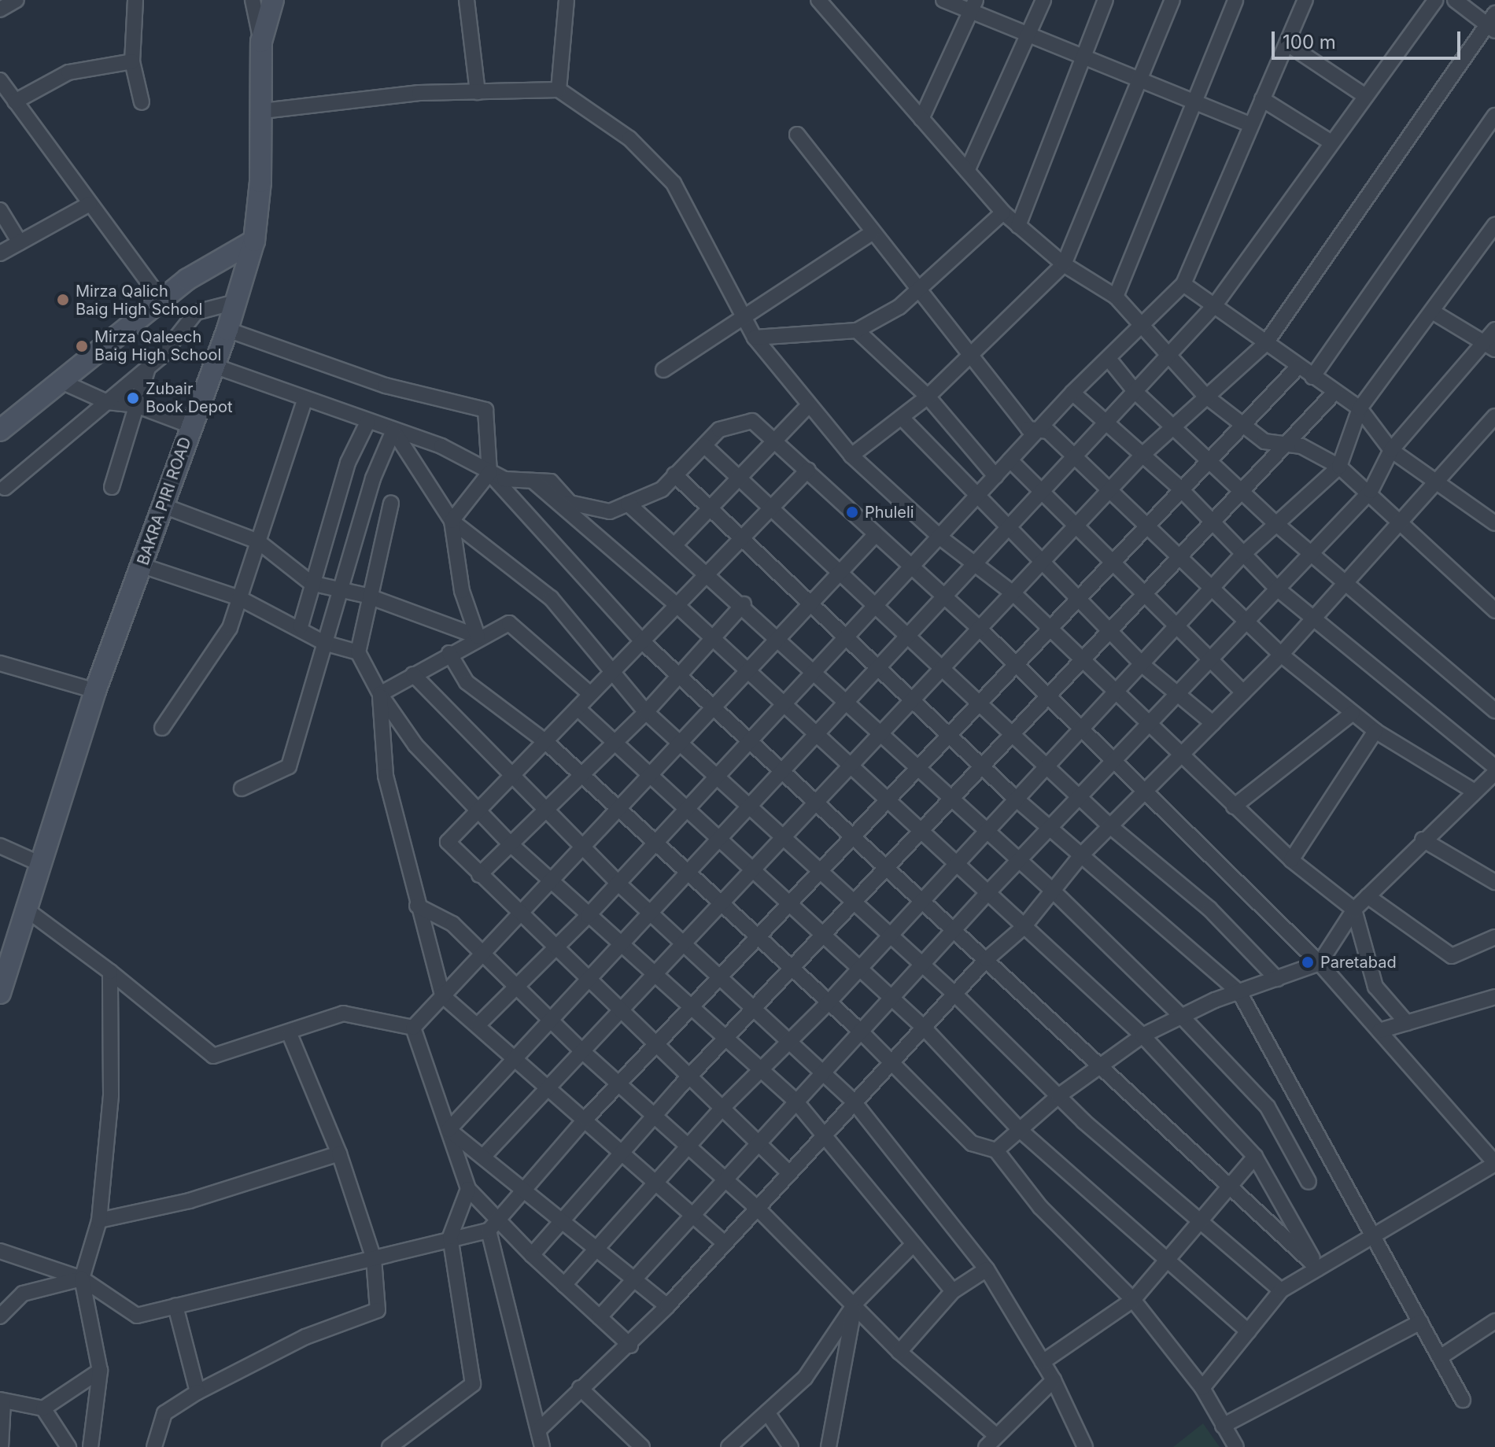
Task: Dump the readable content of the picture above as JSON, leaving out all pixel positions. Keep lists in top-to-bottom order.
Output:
{
  "streets": {
    "street": ["BAKRA PIRI ROAD"]
  },
  "places": [
    "Mirza Qalich Baig High School",
    "Mirza Qaleech Baig High School",
    "Zubair Book Depot",
    "Phuleli",
    "Paretabad"
  ],
  "scale_bar": "100 m"
}
